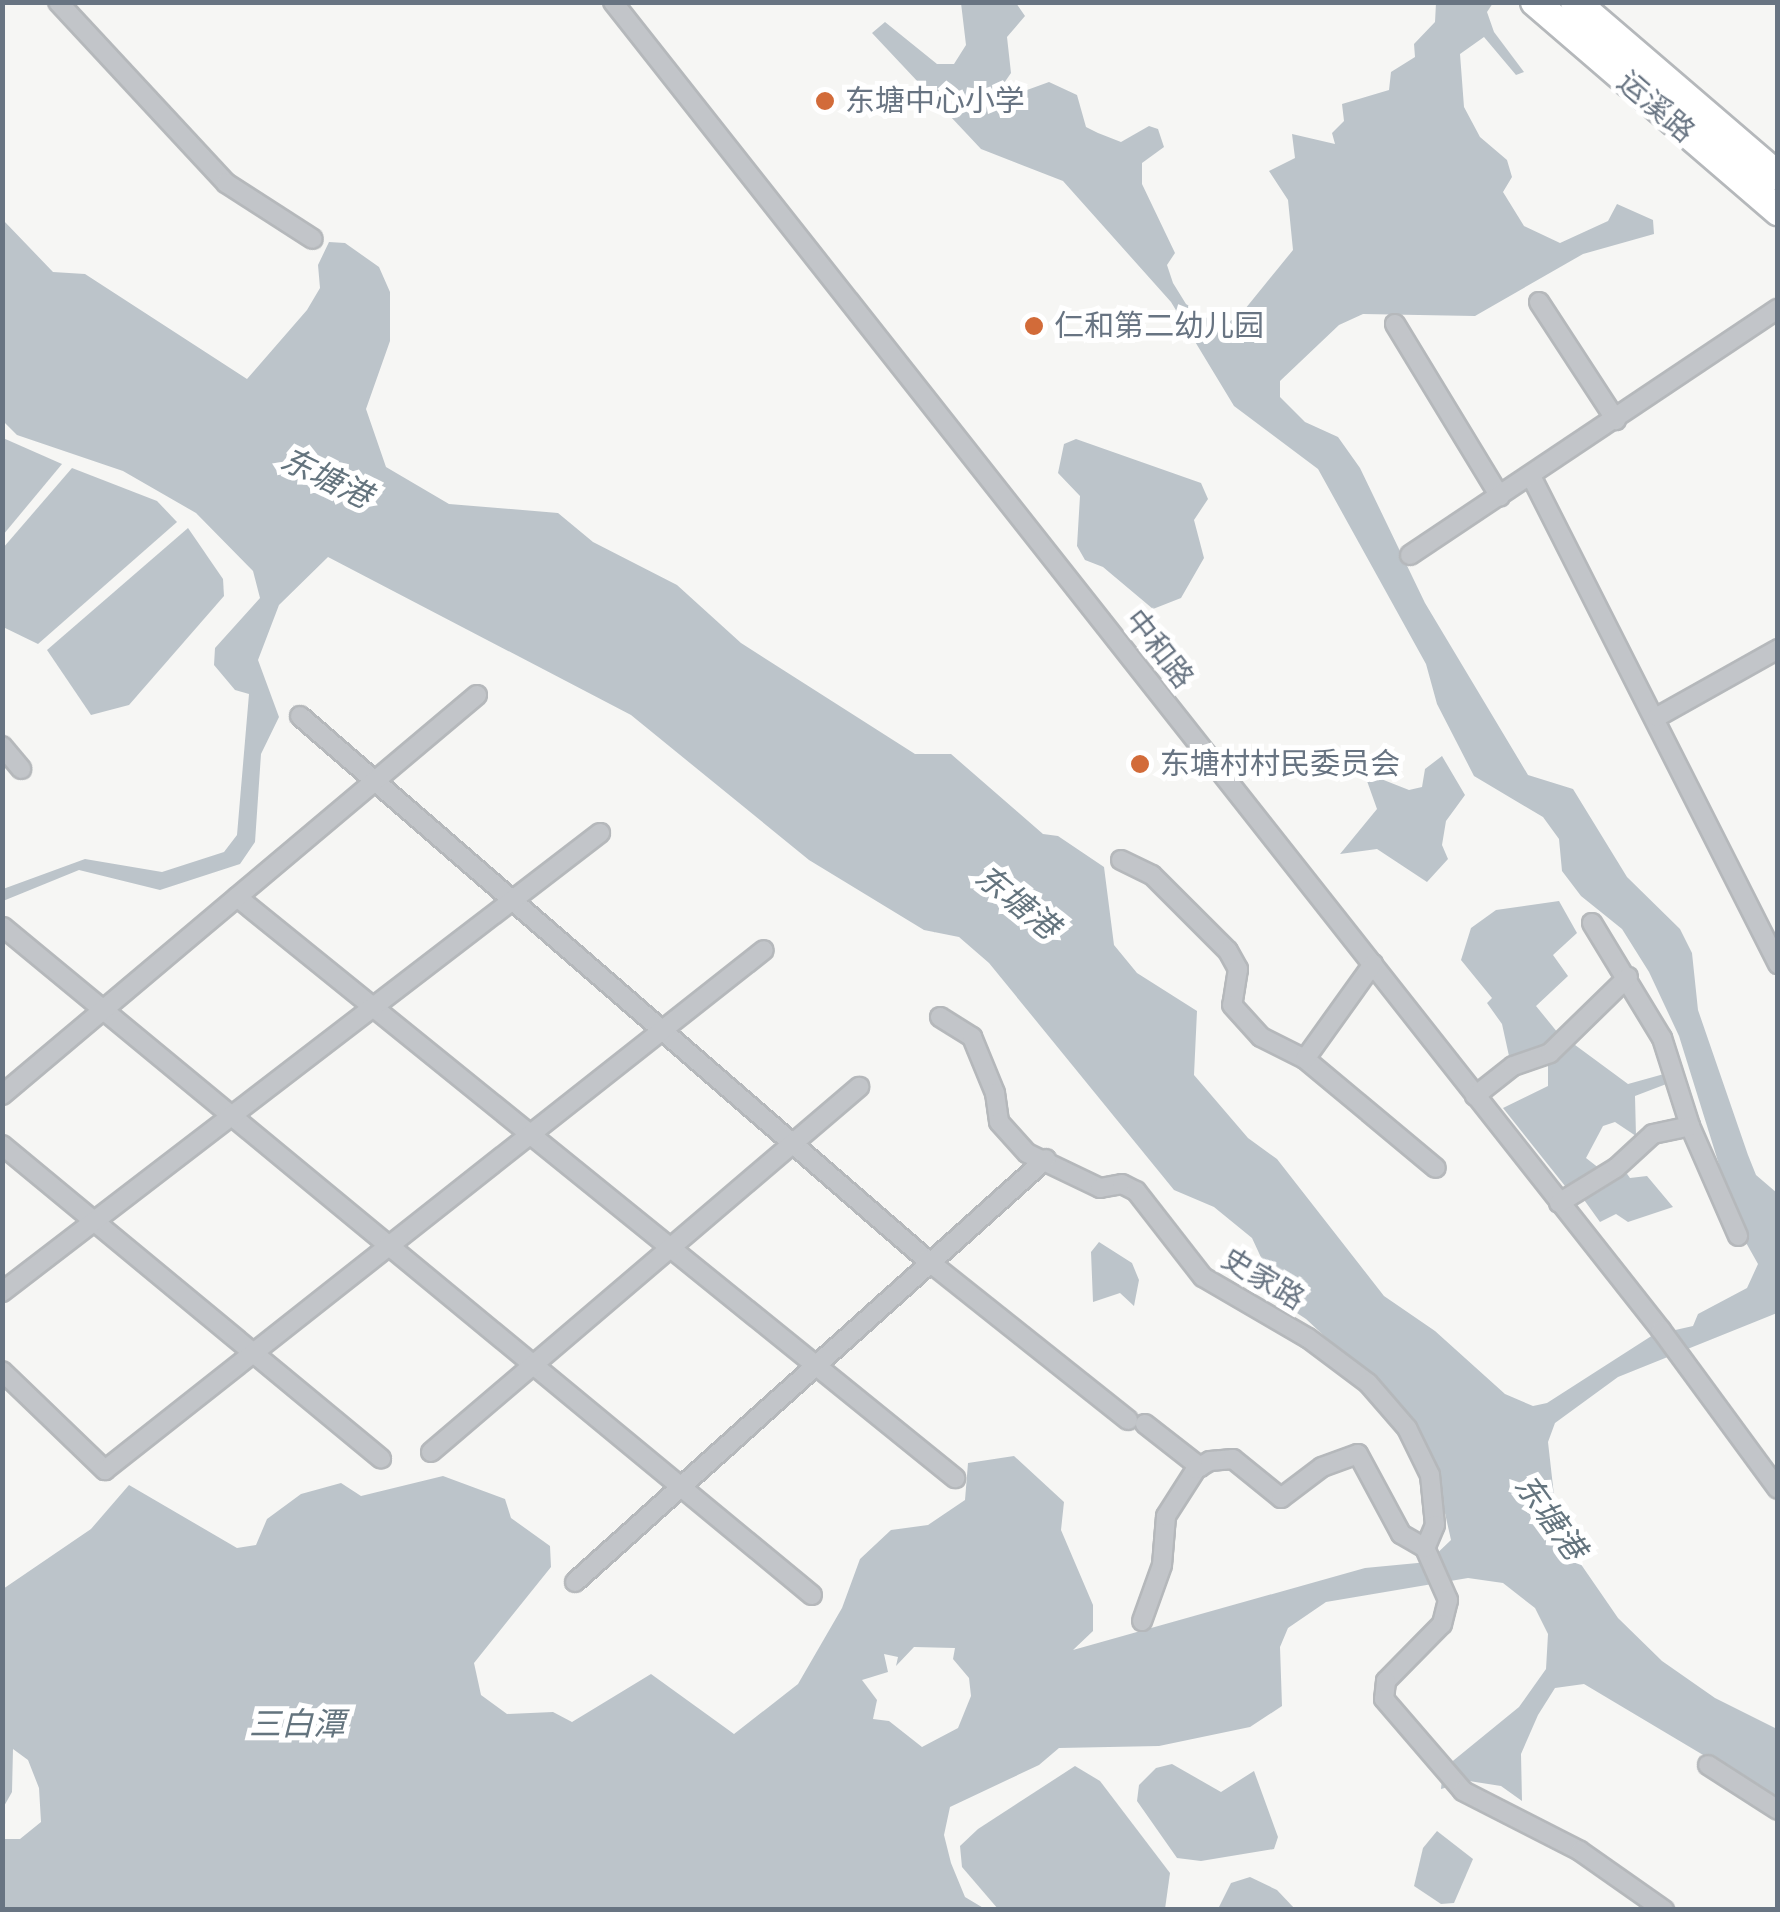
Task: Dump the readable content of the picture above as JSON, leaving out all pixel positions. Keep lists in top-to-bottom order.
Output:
{
  "streets": {
    "highway": ["运溪路"],
    "street": ["中和路", "史家路"]
  },
  "water": ["东塘港", "三白潭"],
  "places": ["东塘中心小学", "仁和第二幼儿园", "东塘村村民委员会"]
}
